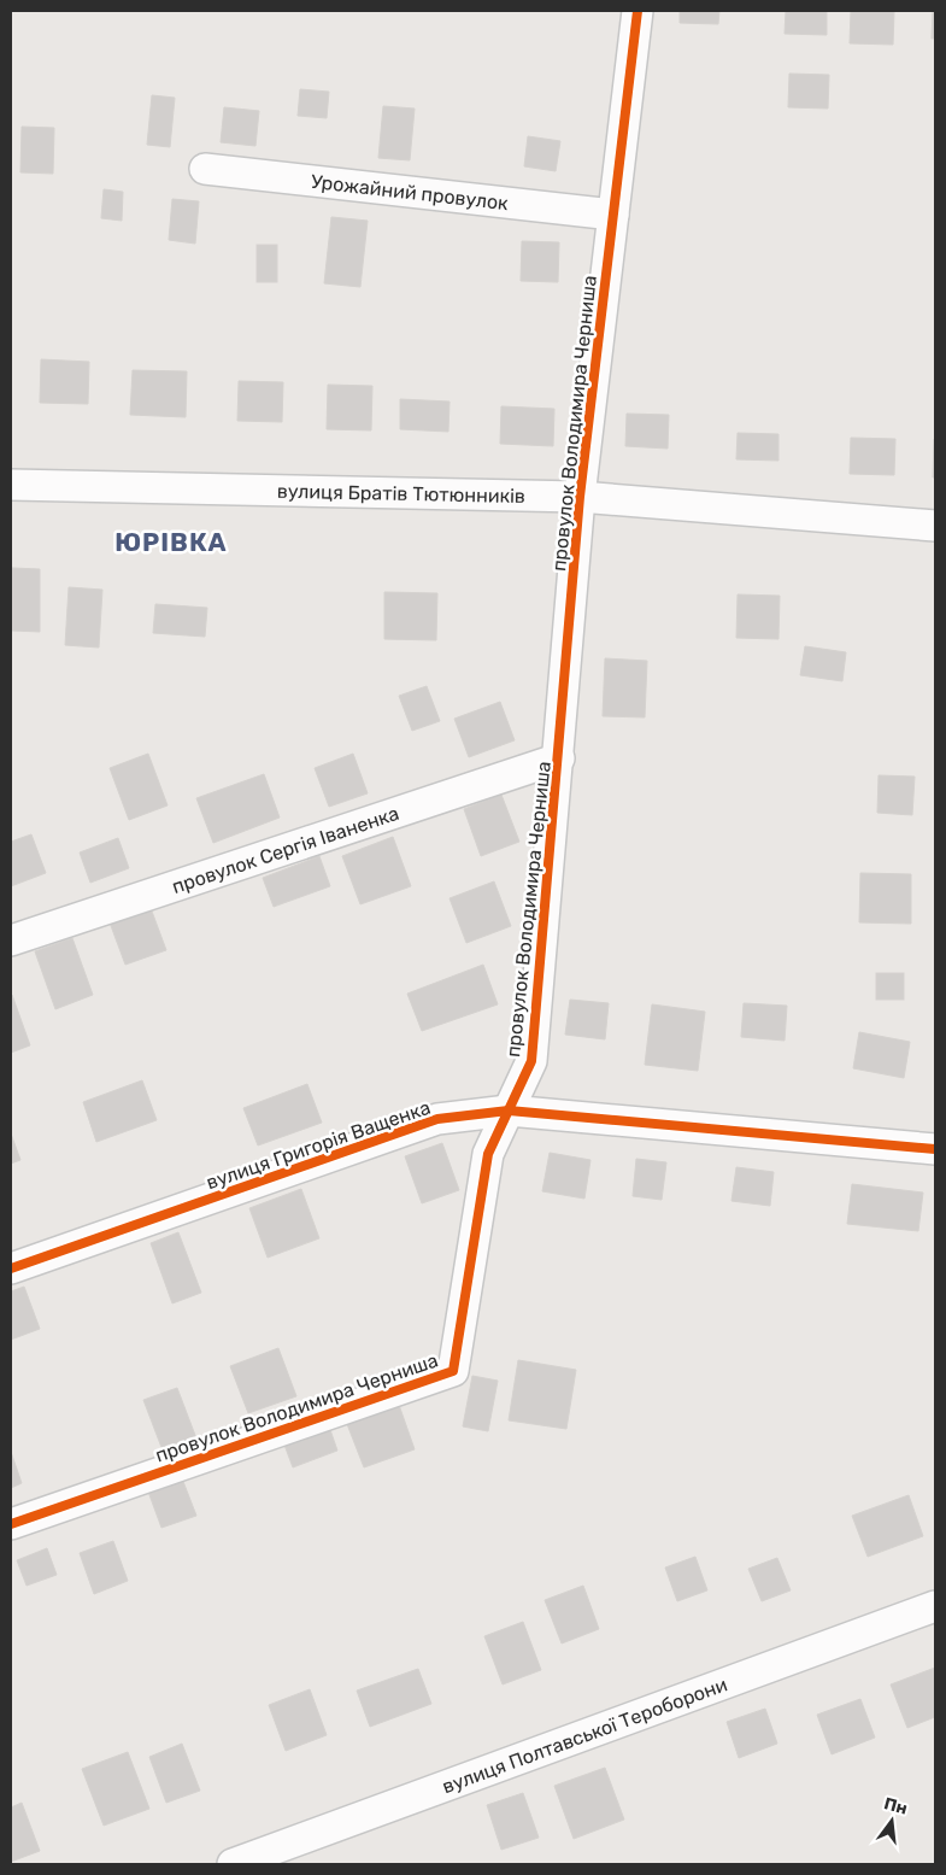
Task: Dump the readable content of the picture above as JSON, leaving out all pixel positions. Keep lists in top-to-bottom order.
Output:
{
  "streets": {
    "street": [
      "Урожайний провулок",
      "провулок Володимира Черниша",
      "вулиця Братів Тютюнників",
      "провулок Сергія Іваненка",
      "вулиця Григорія Ващенка",
      "вулиця Полтавської Тероборони"
    ]
  },
  "crossings": [
    ["Урожайний провулок", "провулок Володимира Черниша"],
    ["провулок Володимира Черниша", "вулиця Братів Тютюнників"],
    ["провулок Володимира Черниша", "провулок Сергія Іваненка"],
    ["провулок Володимира Черниша", "вулиця Григорія Ващенка"]
  ],
  "districts": ["ЮРІВКА"],
  "north": "top"
}
